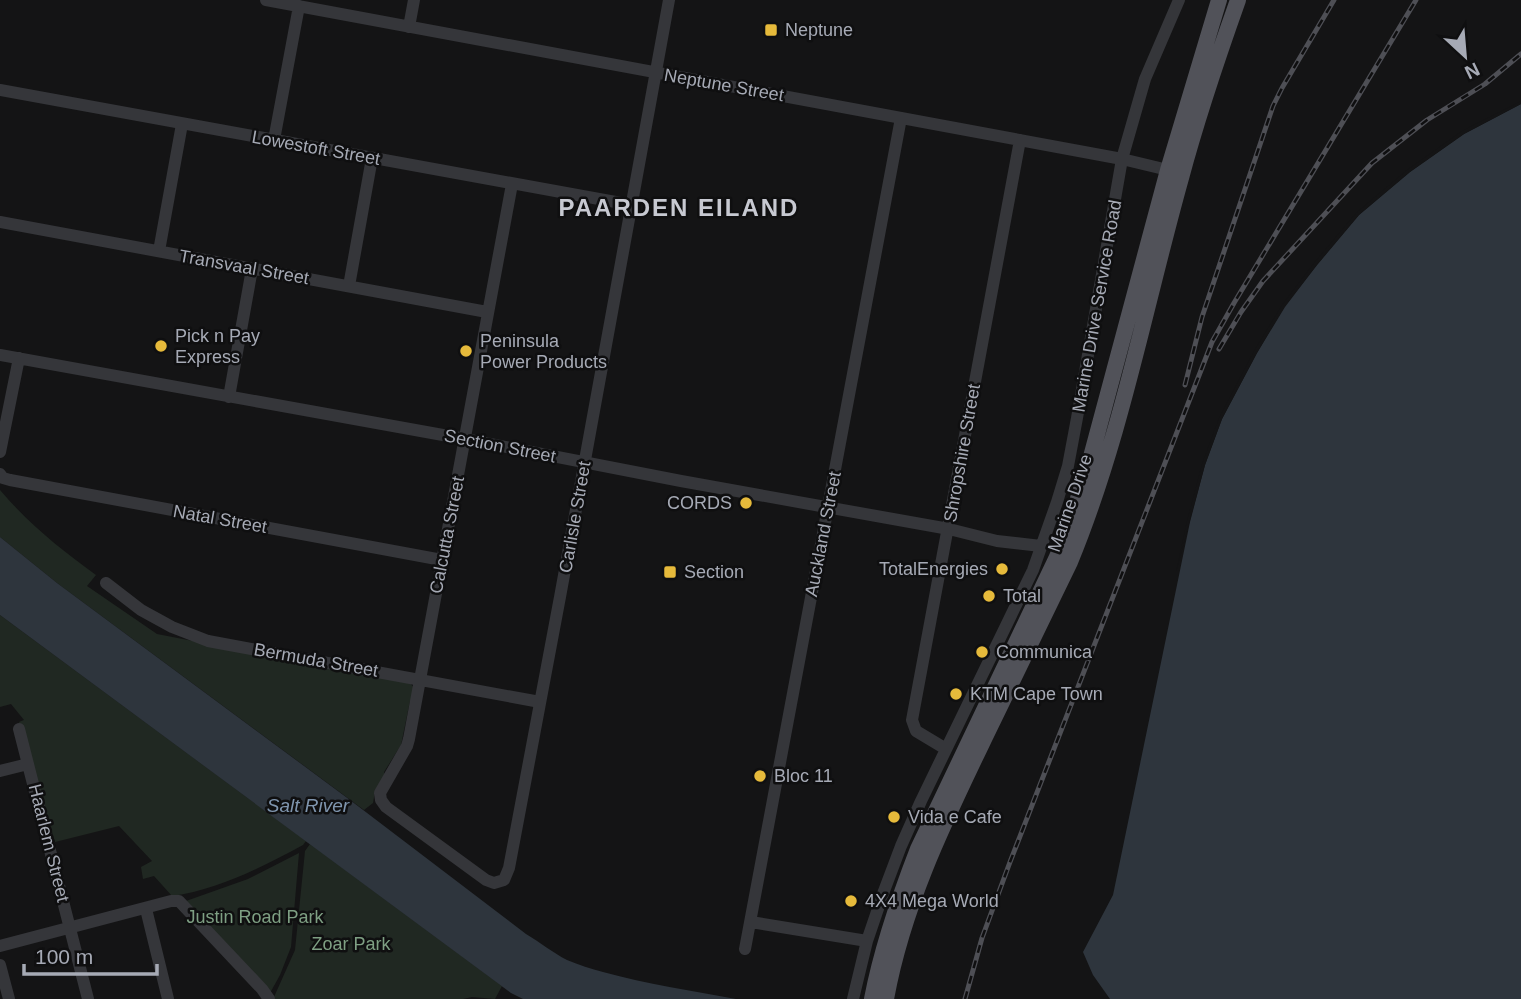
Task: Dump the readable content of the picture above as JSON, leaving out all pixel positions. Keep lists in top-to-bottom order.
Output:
{
  "streets": {
    "main road": ["Marine Drive"],
    "street": [
      "Neptune Street",
      "Lowestoft Street",
      "Transvaal Street",
      "Marine Drive Service Road",
      "Section Street",
      "Shropshire Street",
      "Carlisle Street",
      "Natal Street",
      "Auckland Street",
      "Calcutta Street",
      "Bermuda Street",
      "Haarlem Street"
    ]
  },
  "crossings": [
    ["Neptune Street", "Marine Drive Service Road"],
    ["Neptune Street", "Shropshire Street"],
    ["Neptune Street", "Marine Drive"],
    ["Neptune Street", "Carlisle Street"],
    ["Neptune Street", "Auckland Street"],
    ["Lowestoft Street", "Carlisle Street"],
    ["Lowestoft Street", "Calcutta Street"],
    ["Transvaal Street", "Calcutta Street"],
    ["Marine Drive Service Road", "Section Street"],
    ["Marine Drive Service Road", "Shropshire Street"],
    ["Section Street", "Shropshire Street"],
    ["Section Street", "Carlisle Street"],
    ["Section Street", "Auckland Street"],
    ["Section Street", "Calcutta Street"],
    ["Carlisle Street", "Calcutta Street"],
    ["Carlisle Street", "Bermuda Street"],
    ["Natal Street", "Calcutta Street"],
    ["Calcutta Street", "Bermuda Street"]
  ],
  "districts": ["PAARDEN EILAND"],
  "water": ["Salt River"],
  "parks": ["Justin Road Park", "Zoar Park"],
  "places": {
    "transit": ["Neptune", "Section"],
    "other": [
      "Pick n Pay Express",
      "Peninsula Power Products",
      "CORDS",
      "TotalEnergies",
      "Total",
      "Communica",
      "KTM Cape Town",
      "Bloc 11",
      "Vida e Cafe",
      "4X4 Mega World"
    ]
  },
  "scale_bar": "100 m",
  "north": "bottom right"
}
